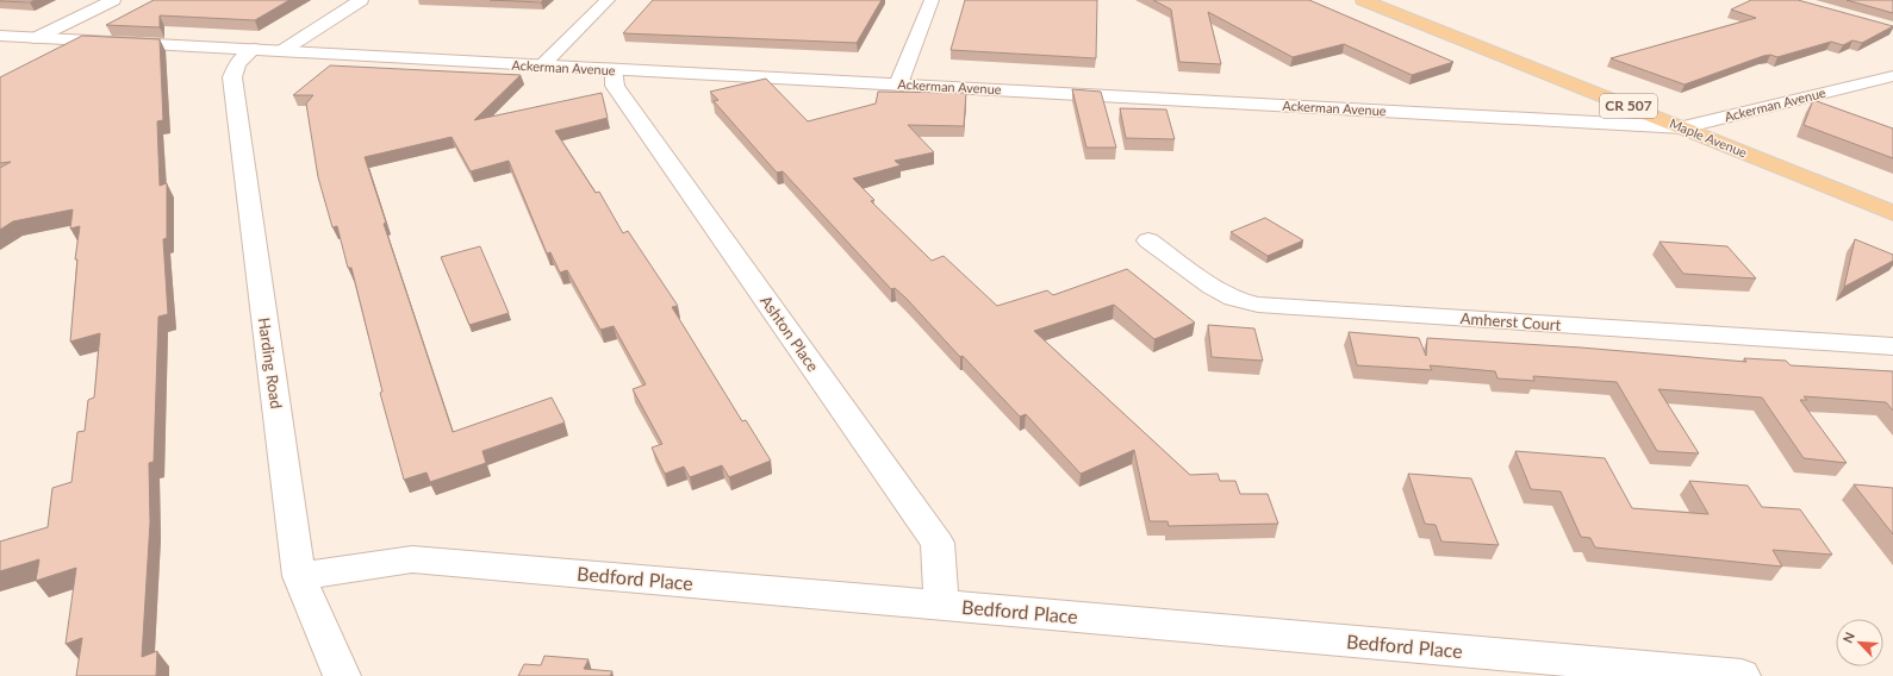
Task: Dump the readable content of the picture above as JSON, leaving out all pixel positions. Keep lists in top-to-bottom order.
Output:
{
  "streets": {
    "main road": ["CR 507", "Maple Avenue"],
    "street": [
      "Ackerman Avenue",
      "Amherst Court",
      "Ashton Place",
      "Harding Road",
      "Bedford Place"
    ]
  },
  "crossings": [
    ["Ackerman Avenue", "Maple Avenue"],
    ["Ackerman Avenue", "Ashton Place"],
    ["Ackerman Avenue", "Harding Road"],
    ["Ashton Place", "Bedford Place"],
    ["Harding Road", "Bedford Place"]
  ],
  "north": "top left"
}
